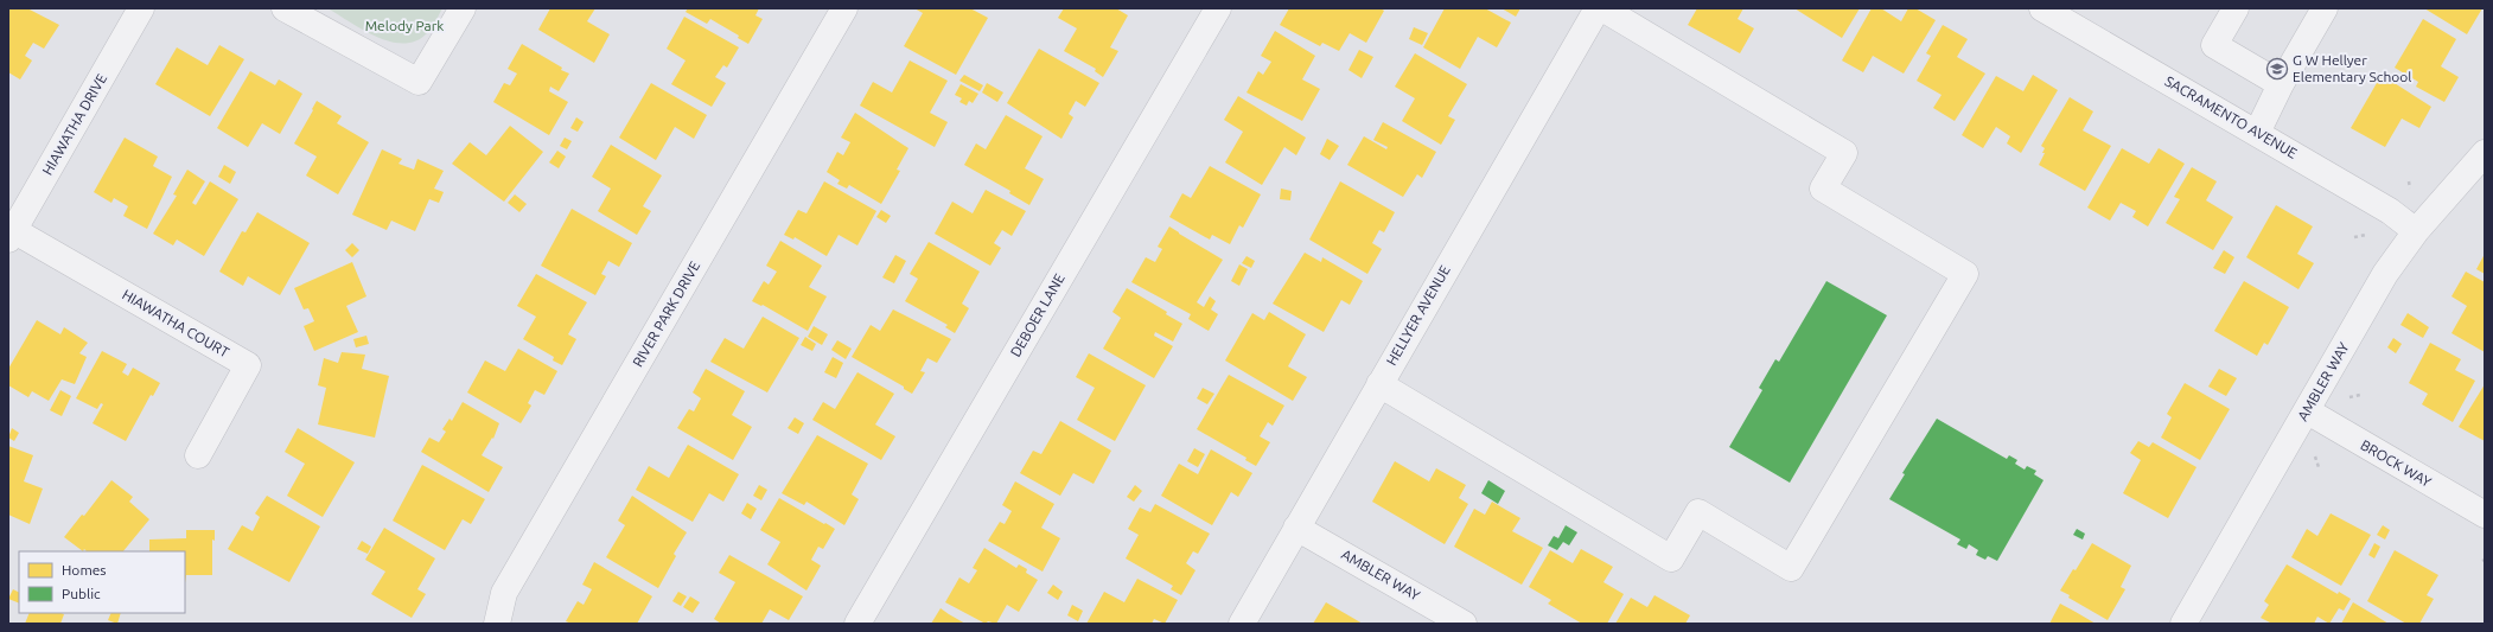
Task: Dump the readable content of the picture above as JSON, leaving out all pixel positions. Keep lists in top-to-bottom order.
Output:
{
  "streets": {
    "street": [
      "SACRAMENTO AVENUE",
      "HIAWATHA DRIVE",
      "RIVER PARK DRIVE",
      "DEBOER LANE",
      "HELLYER AVENUE",
      "HIAWATHA COURT",
      "AMBLER WAY",
      "BROCK WAY"
    ]
  },
  "crossings": [
    ["SACRAMENTO AVENUE", "AMBLER WAY"],
    ["HIAWATHA DRIVE", "HIAWATHA COURT"],
    ["HELLYER AVENUE", "AMBLER WAY"],
    ["AMBLER WAY", "BROCK WAY"]
  ],
  "parks": ["Melody Park"],
  "places": {
    "school or university": ["G W Hellyer Elementary School"]
  },
  "legend": ["Homes", "Public"]
}
